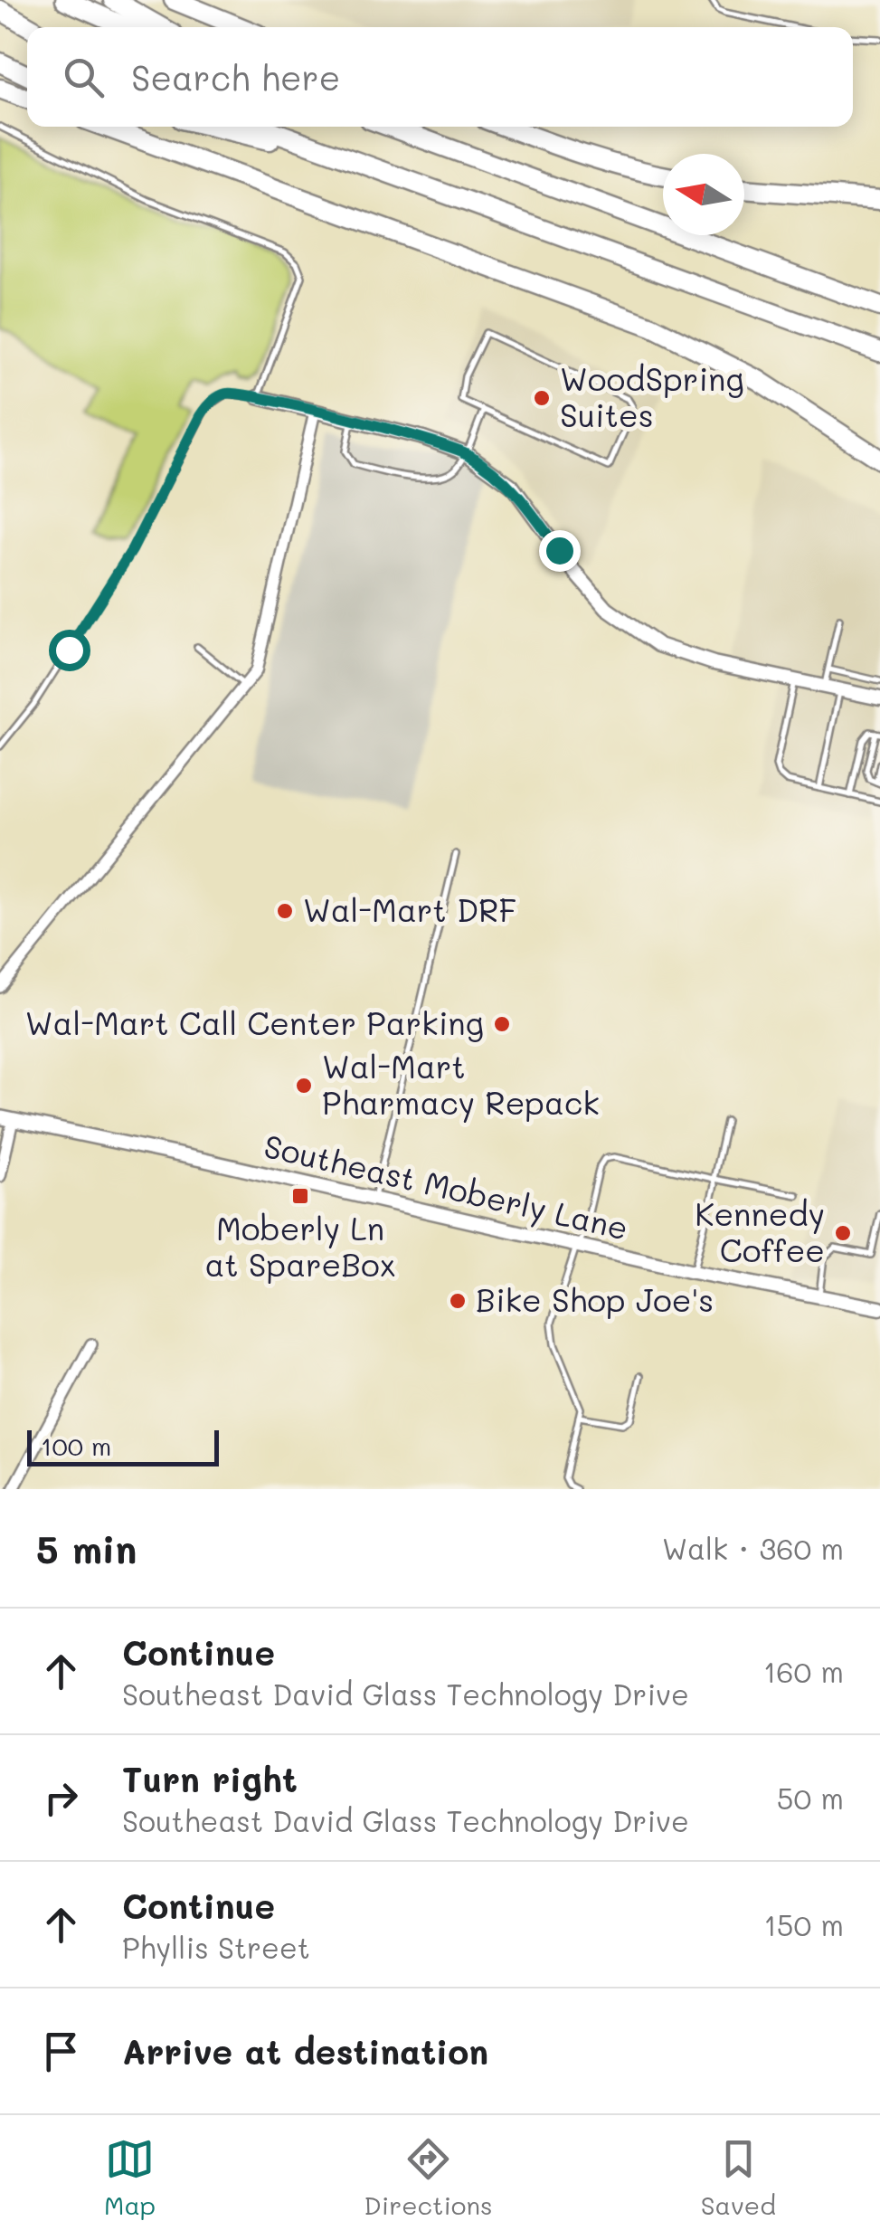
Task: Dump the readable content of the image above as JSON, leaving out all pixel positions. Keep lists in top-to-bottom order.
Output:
{
  "streets": {
    "street": ["Southeast Moberly Lane"]
  },
  "places": {
    "other": [
      "WoodSpring Suites",
      "Wal-Mart DRF",
      "Wal-Mart Call Center Parking",
      "Wal-Mart Pharmacy Repack",
      "Kennedy Coffee",
      "Bike Shop Joe's"
    ],
    "transit": ["Moberly Ln at SpareBox"]
  },
  "scale_bar": "100 m",
  "north": "left",
  "page": {
    "search": "Search here",
    "scale": "100 m",
    "heading": ["5 min", "Walk · 360 m"],
    "list": [
      ["Continue", "Southeast David Glass Technology Drive", "160 m"],
      ["Turn right", "Southeast David Glass Technology Drive", "50 m"],
      ["Continue", "Phyllis Street", "150 m"],
      "Arrive at destination"
    ],
    "nav": ["Map", "Directions", "Saved"]
  }
}
